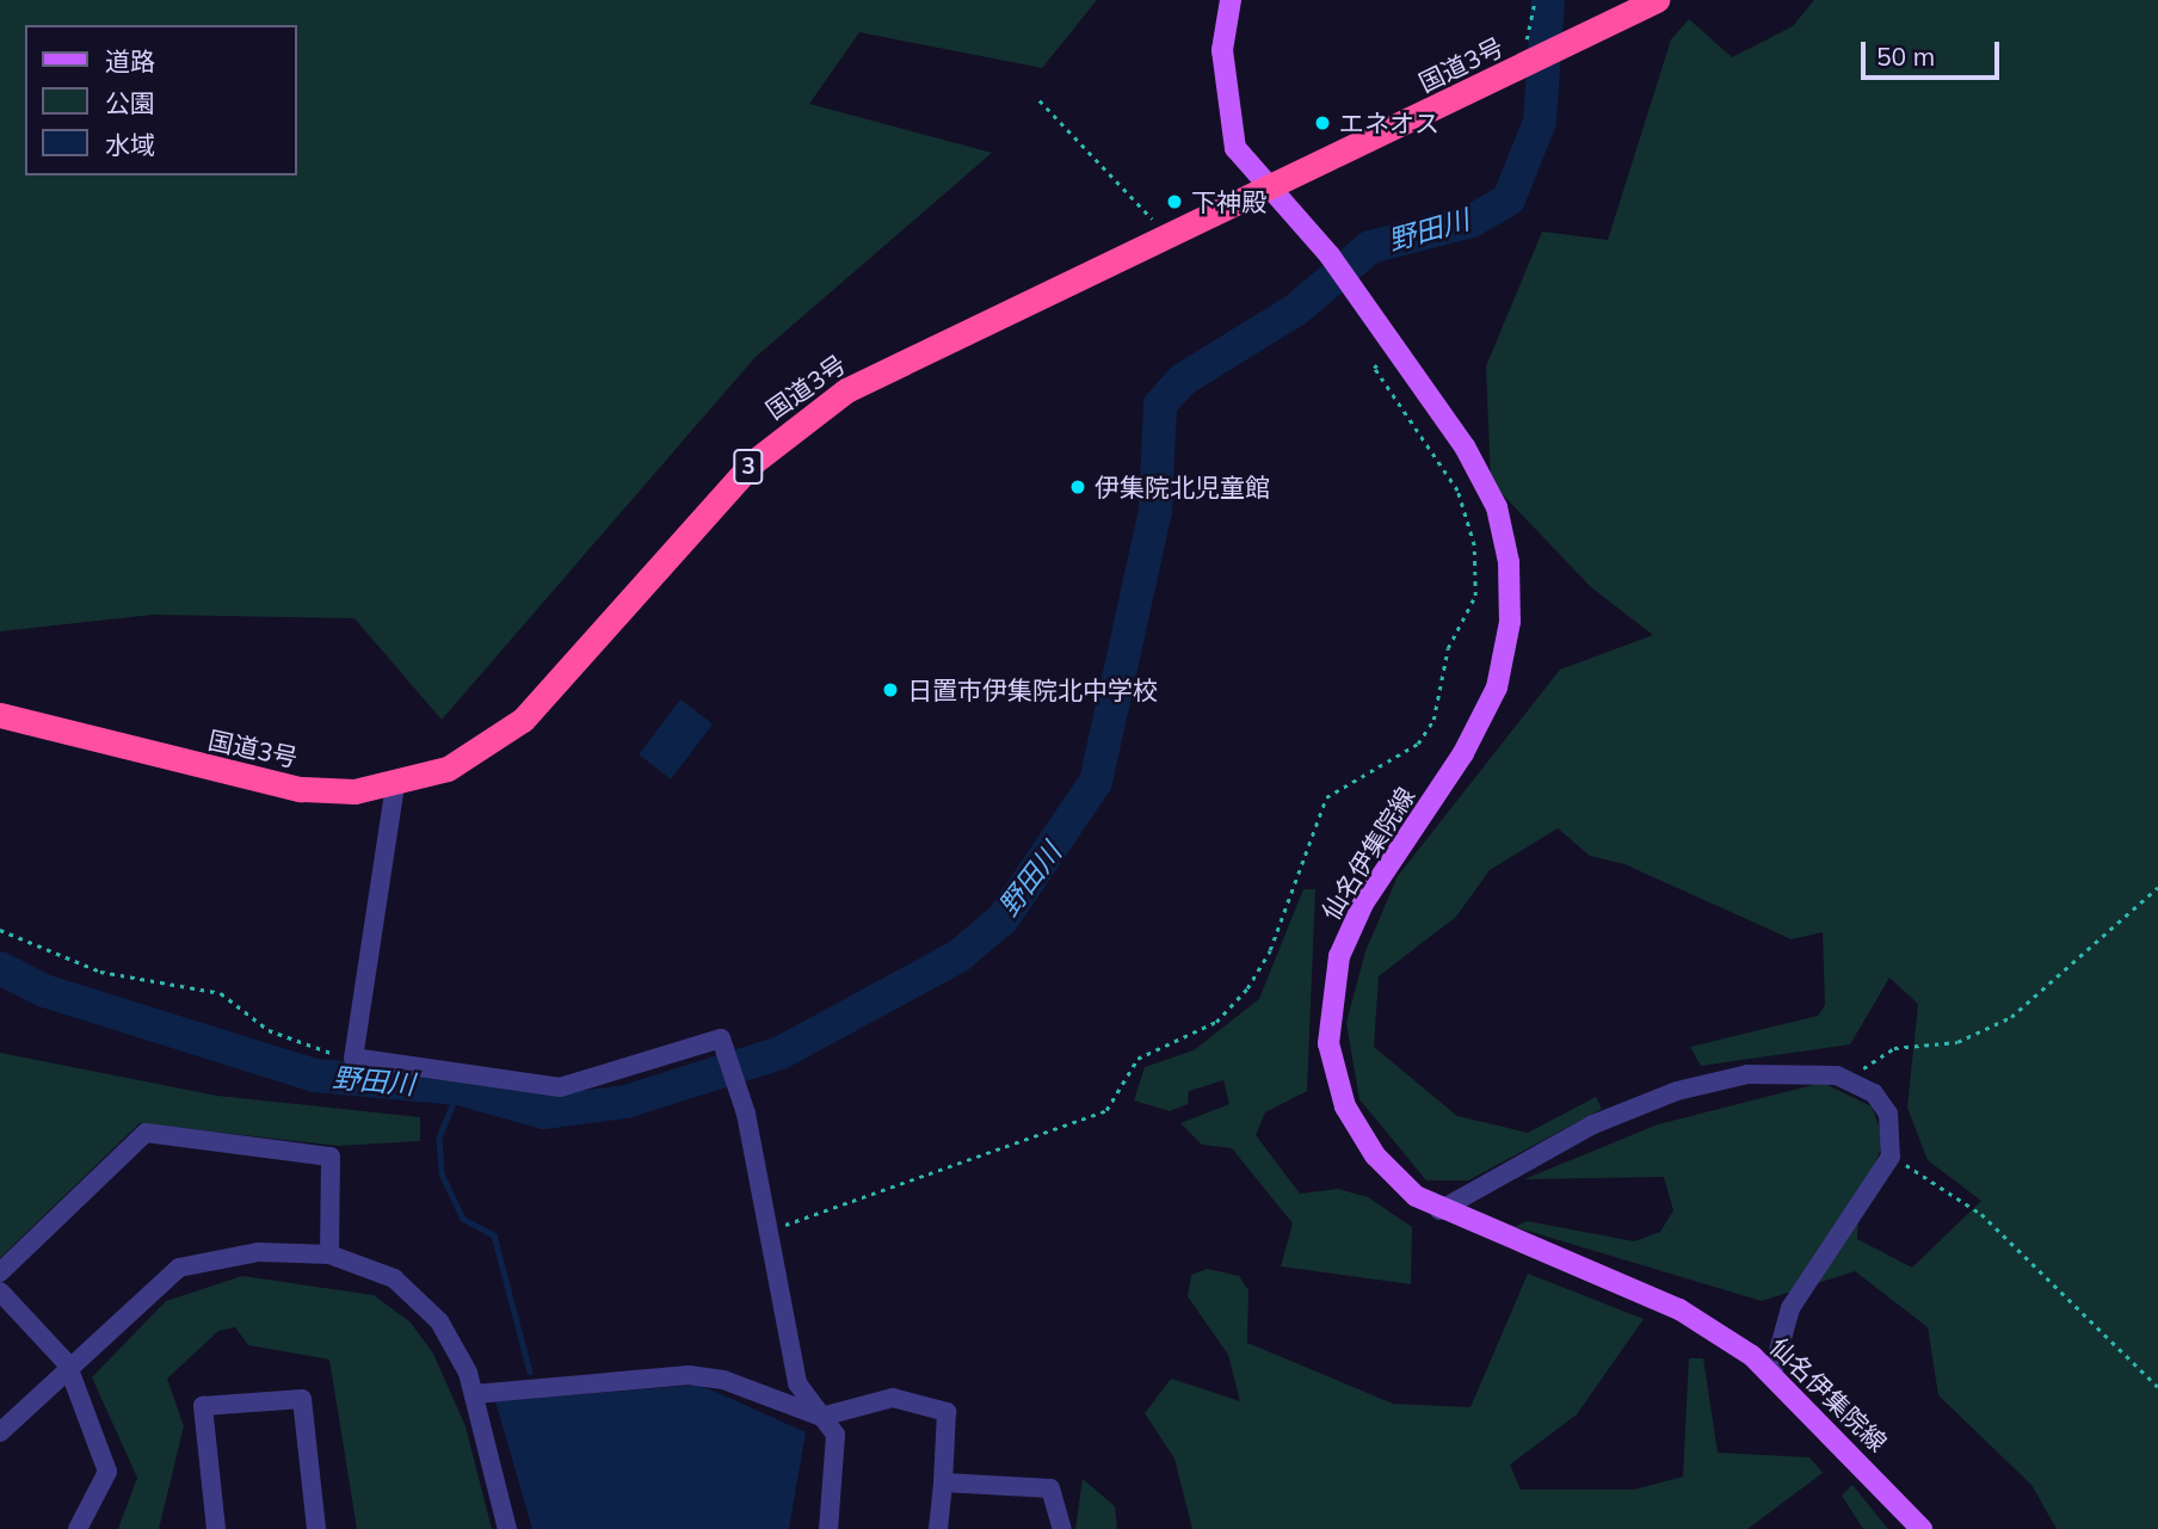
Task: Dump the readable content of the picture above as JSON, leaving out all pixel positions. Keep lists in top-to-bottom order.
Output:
{
  "streets": {
    "highway": ["国道3号", "3"],
    "main road": ["仙名伊集院線"]
  },
  "crossings": [
    ["国道3号", "仙名伊集院線"]
  ],
  "water": ["野田川"],
  "places": [
    "エネオス",
    "下神殿",
    "伊集院北児童館",
    "日置市伊集院北中学校"
  ],
  "legend": ["道路", "公園", "水域"],
  "scale_bar": "50 m"
}
